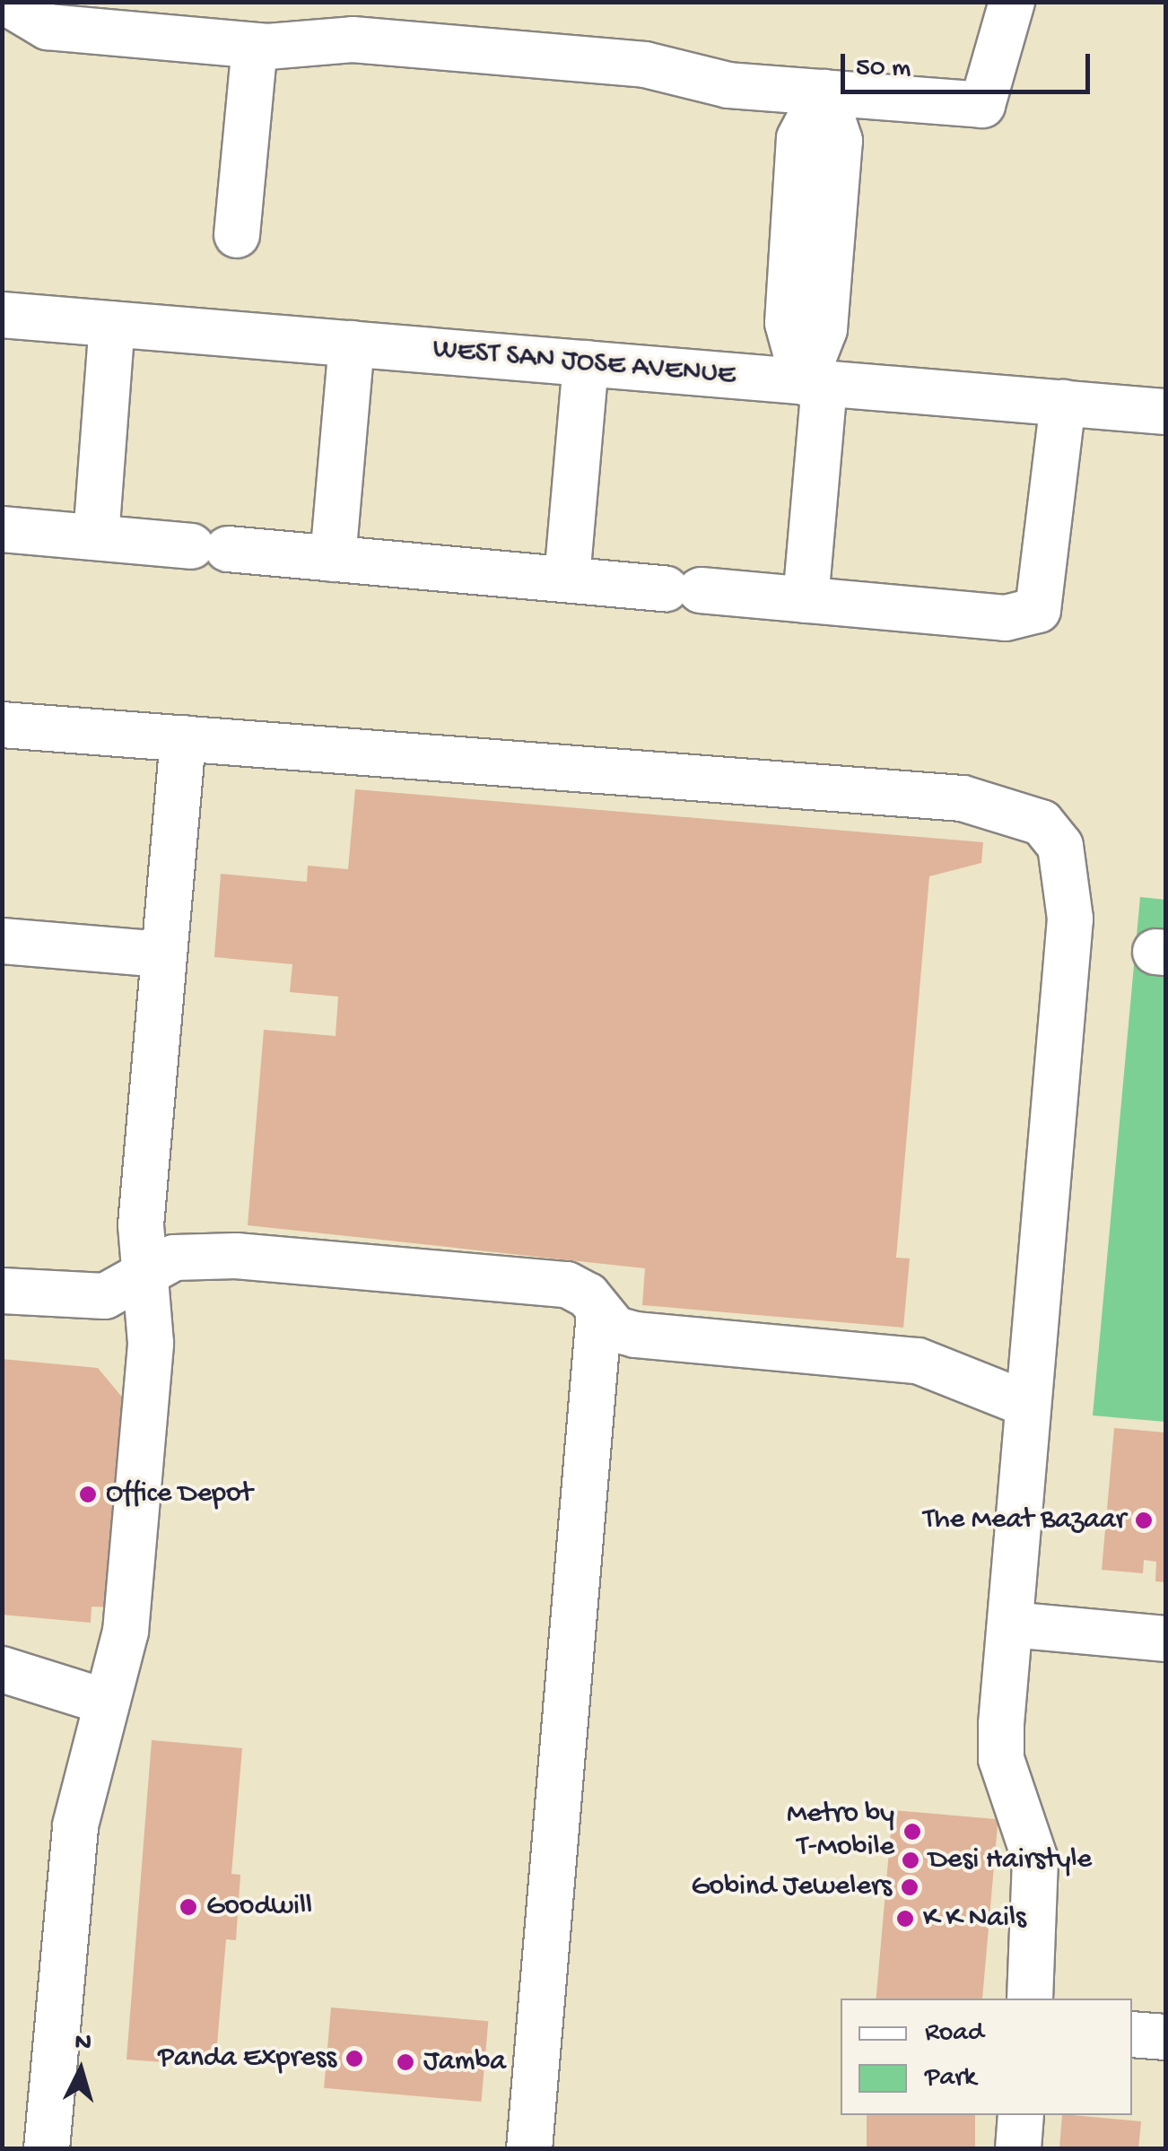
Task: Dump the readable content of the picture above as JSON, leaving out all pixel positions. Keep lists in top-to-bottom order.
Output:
{
  "streets": {
    "street": ["WEST SAN JOSE AVENUE"]
  },
  "places": [
    "Office Depot",
    "The Meat Bazaar",
    "Metro by T-Mobile",
    "Desi Hairstyle",
    "Gobind Jewelers",
    "Goodwill",
    "K K Nails",
    "Panda Express",
    "Jamba"
  ],
  "legend": ["Road", "Park"],
  "scale_bar": "50 m",
  "north": "top"
}
